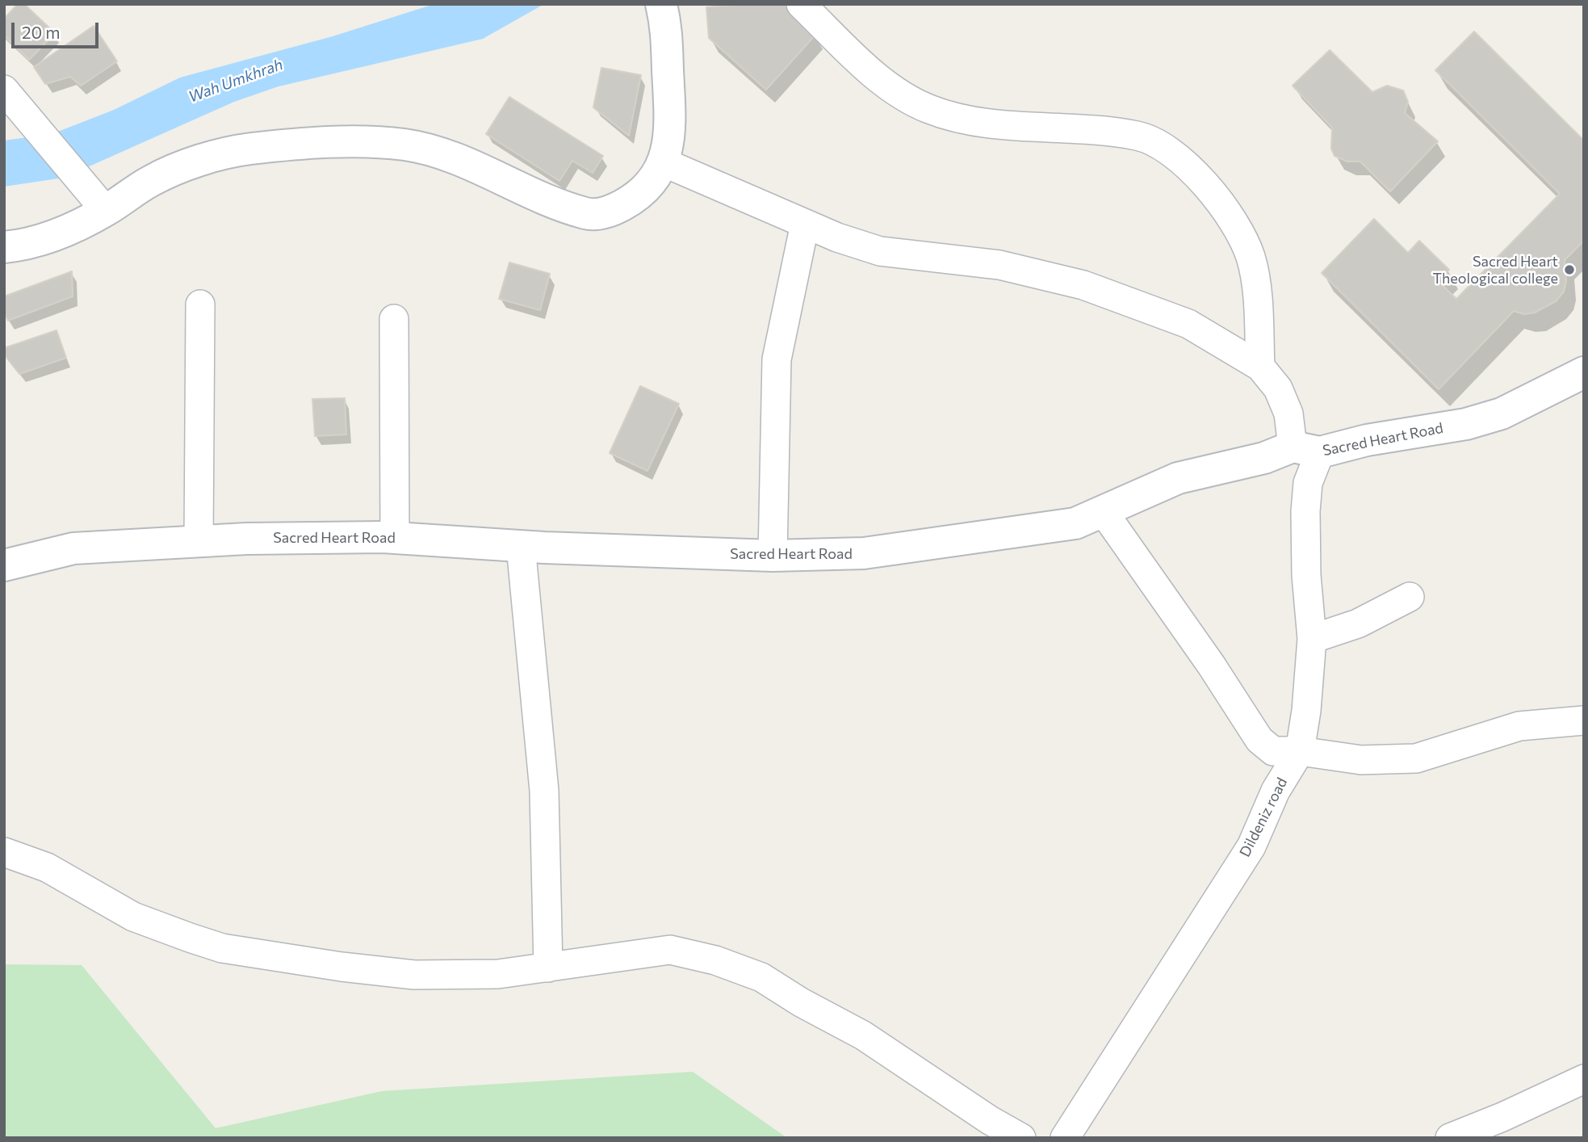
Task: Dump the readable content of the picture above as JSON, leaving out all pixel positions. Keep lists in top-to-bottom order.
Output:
{
  "streets": {
    "street": ["Sacred Heart Road", "Dildeniz road"]
  },
  "crossings": [
    ["Sacred Heart Road", "Dildeniz road"]
  ],
  "water": ["Wah Umkhrah"],
  "places": ["Sacred Heart Theological college"],
  "scale_bar": "20 m"
}
